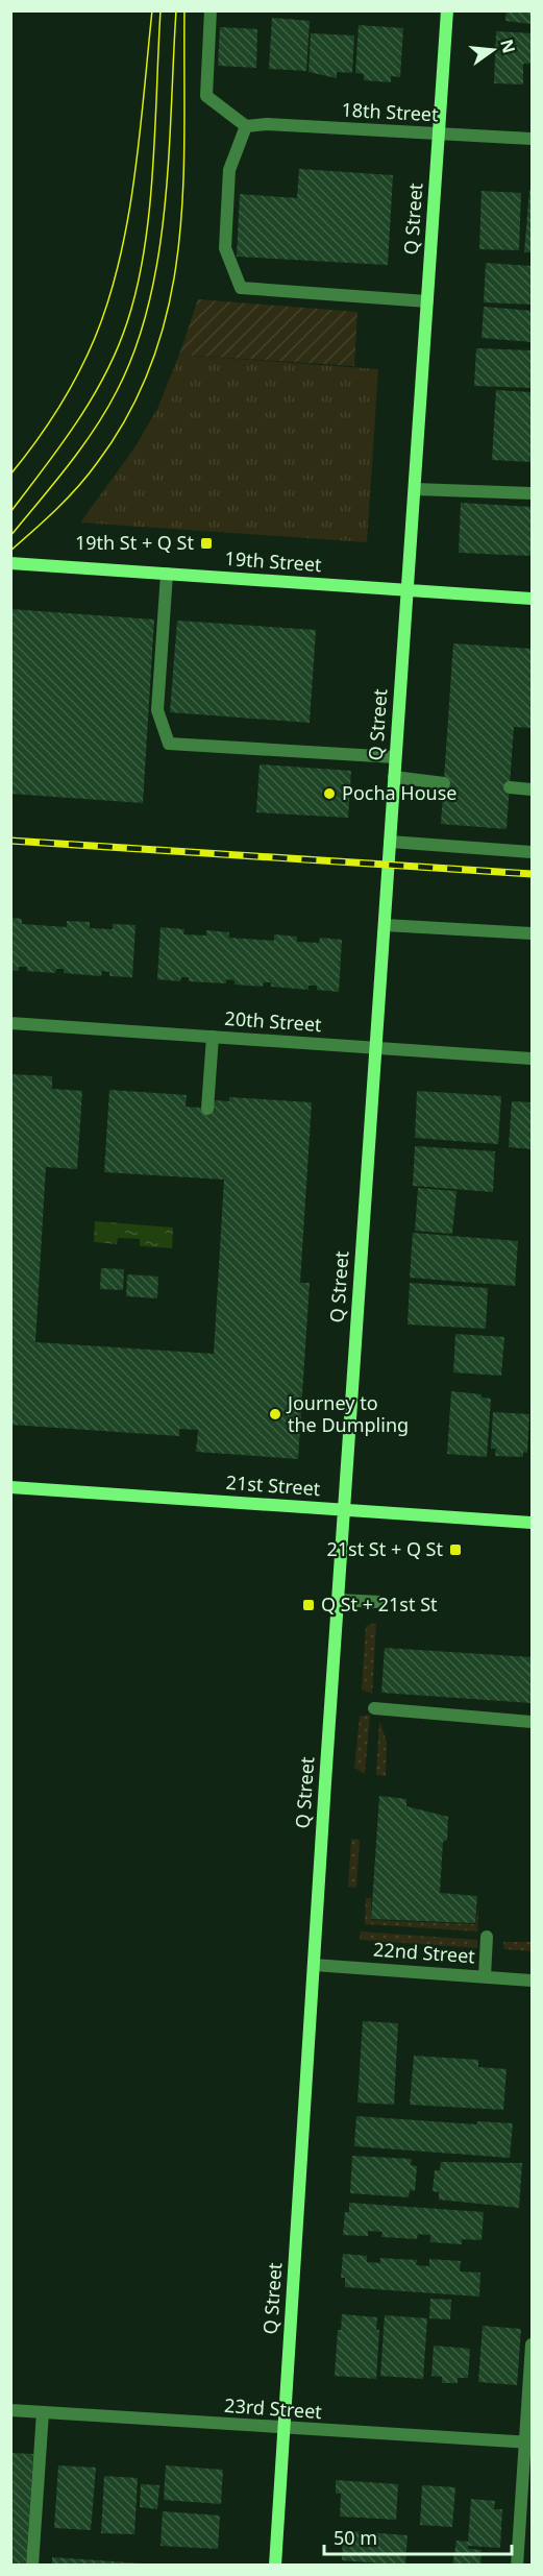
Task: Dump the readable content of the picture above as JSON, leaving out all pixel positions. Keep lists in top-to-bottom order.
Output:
{
  "streets": {
    "main road": ["Q Street", "19th Street", "21st Street"],
    "street": [
      "18th Street",
      "20th Street",
      "22nd Street",
      "23rd Street"
    ]
  },
  "crossings": [
    ["18th Street", "Q Street"],
    ["Q Street", "19th Street"],
    ["Q Street", "20th Street"],
    ["Q Street", "21st Street"],
    ["Q Street", "22nd Street"],
    ["Q Street", "23rd Street"]
  ],
  "places": {
    "transit": ["19th St + Q St", "21st St + Q St", "Q St + 21st St"],
    "other": ["Pocha House", "Journey to the Dumpling"]
  },
  "scale_bar": "50 m",
  "north": "right"
}
